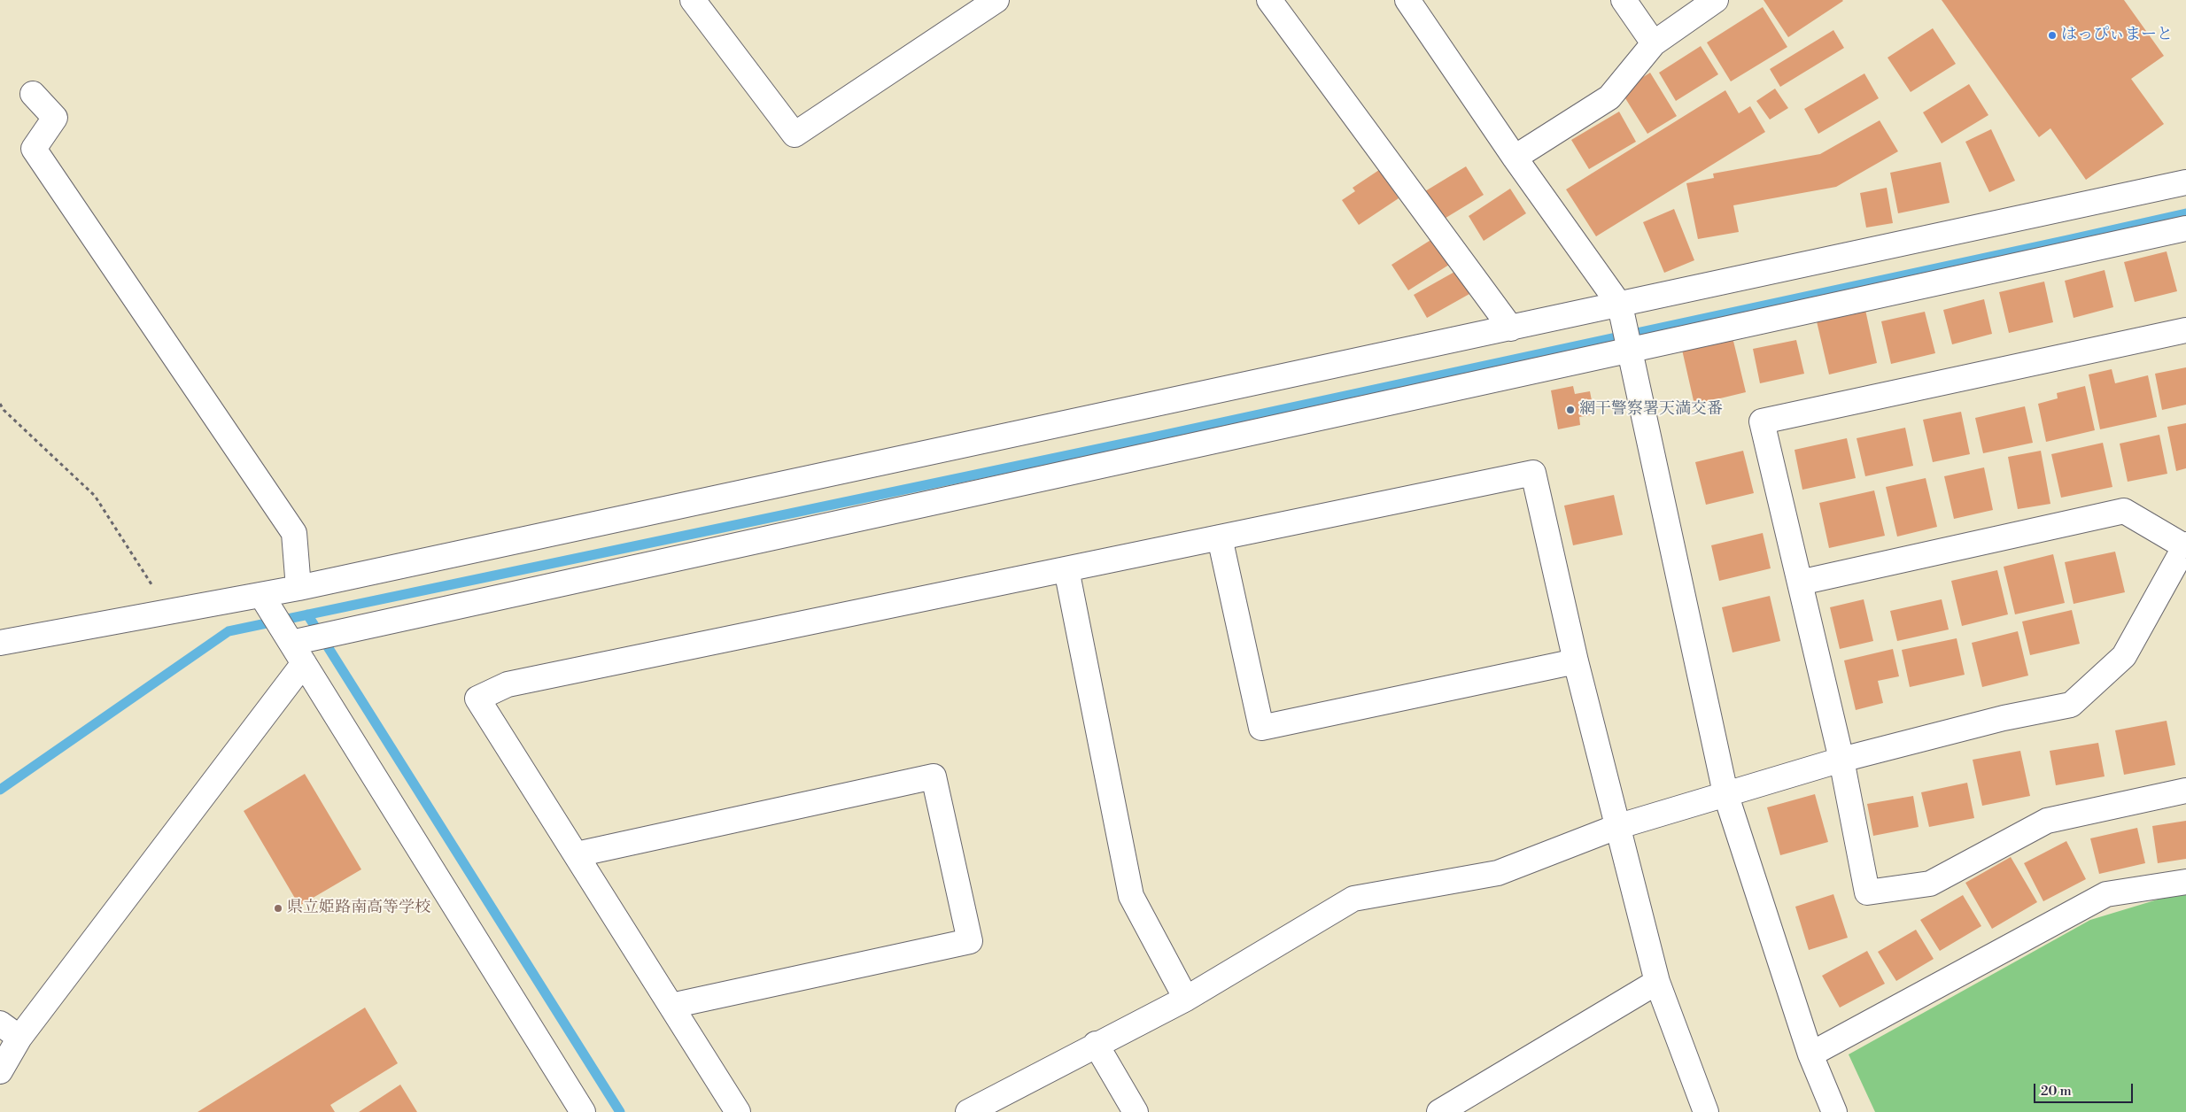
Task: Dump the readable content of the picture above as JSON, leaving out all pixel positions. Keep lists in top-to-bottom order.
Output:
{
  "places": ["はっぴぃまーと", "網干警察署天満交番", "県立姫路南高等学校"],
  "scale_bar": "20 m"
}
